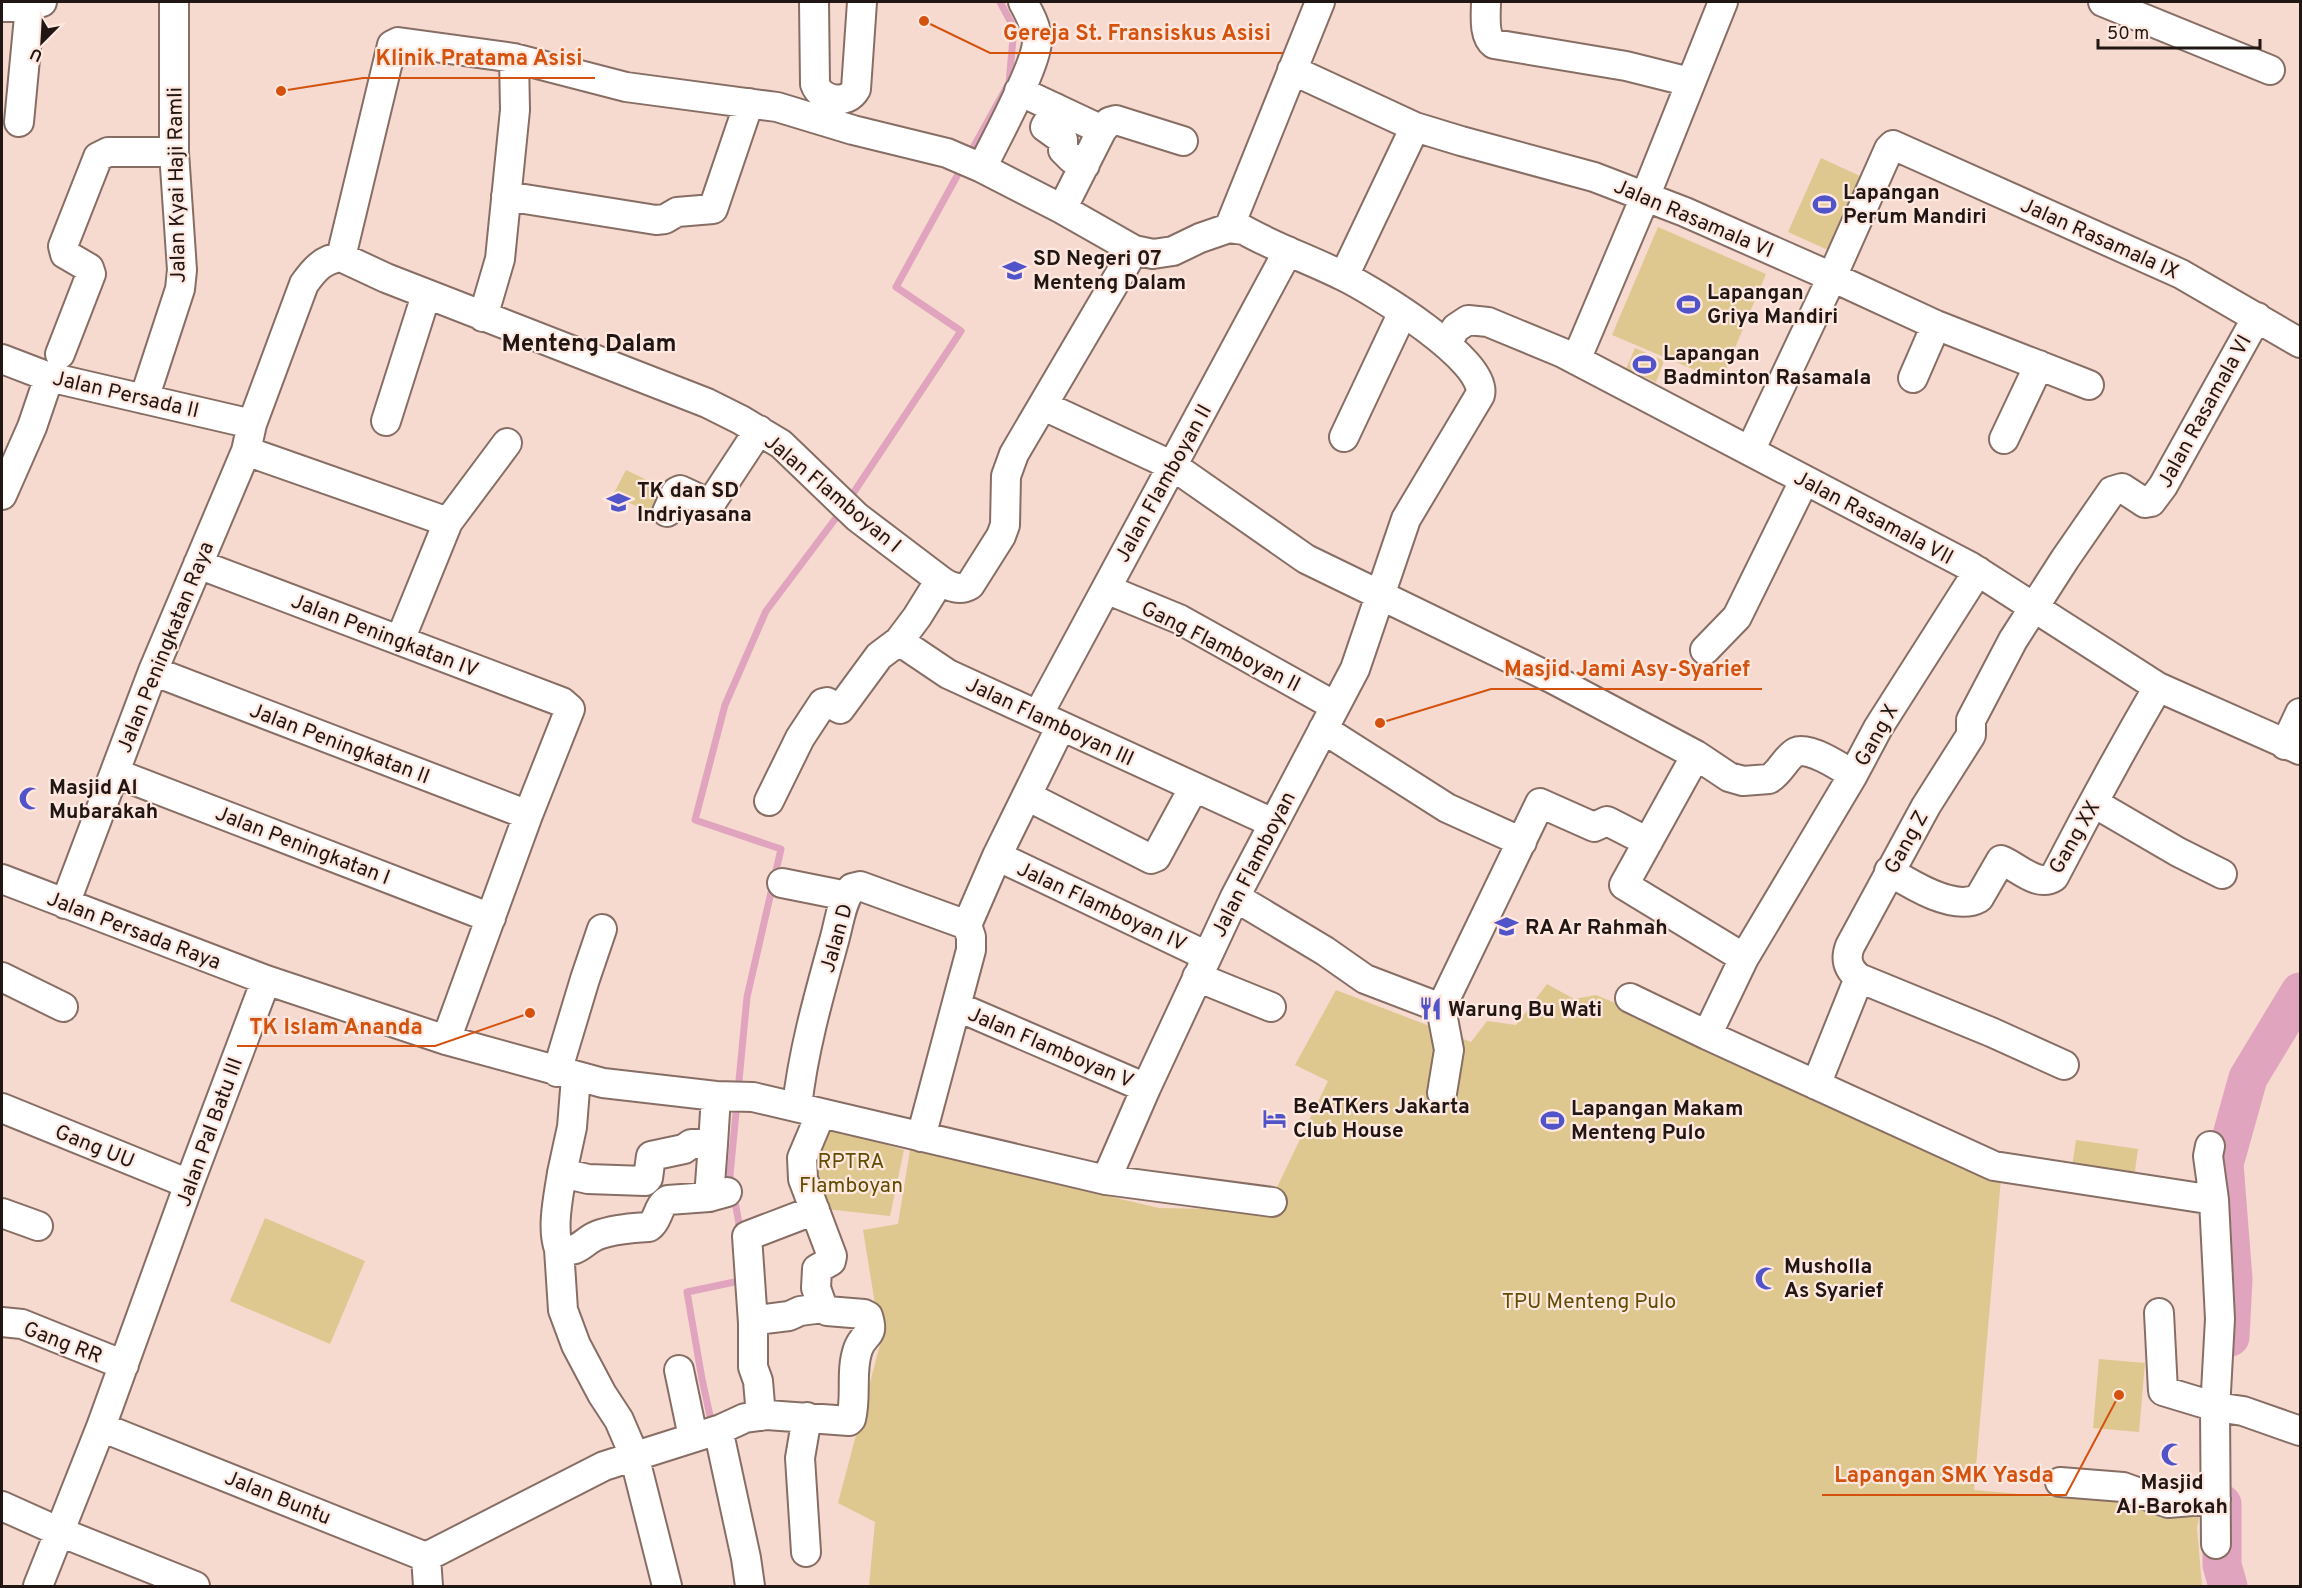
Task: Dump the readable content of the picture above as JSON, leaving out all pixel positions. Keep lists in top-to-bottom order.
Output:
{
  "streets": {
    "street": [
      "Jalan Kyai Haji Ramli",
      "Jalan Rasamala VI",
      "Jalan Rasamala IX",
      "Jalan Persada II",
      "Jalan Flamboyan II",
      "Jalan Flamboyan I",
      "Jalan Rasamala VII",
      "Jalan Peningkatan IV",
      "Gang Flamboyan II",
      "Jalan Peningkatan Raya",
      "Jalan Flamboyan III",
      "Gang X",
      "Jalan Peningkatan II",
      "Gang XX",
      "Gang Z",
      "Jalan Peningkatan I",
      "Jalan Flamboyan",
      "Jalan Flamboyan IV",
      "Jalan Persada Raya",
      "Jalan D",
      "Jalan Flamboyan V",
      "Jalan Pal Batu III",
      "Gang UU",
      "Gang RR",
      "Jalan Buntu"
    ]
  },
  "crossings": [
    ["Jalan Kyai Haji Ramli", "Jalan Persada II"],
    ["Jalan Rasamala VI", "Jalan Rasamala IX"],
    ["Jalan Rasamala VI", "Jalan Rasamala VII"],
    ["Jalan Rasamala VI", "Gang Z"],
    ["Jalan Persada II", "Jalan Peningkatan Raya"],
    ["Jalan Flamboyan II", "Gang Flamboyan II"],
    ["Jalan Flamboyan II", "Jalan Flamboyan III"],
    ["Jalan Flamboyan II", "Jalan Flamboyan IV"],
    ["Jalan Flamboyan II", "Jalan D"],
    ["Jalan Flamboyan I", "Jalan Peningkatan Raya"],
    ["Jalan Rasamala VII", "Gang X"],
    ["Jalan Rasamala VII", "Gang XX"],
    ["Jalan Rasamala VII", "Gang Z"],
    ["Jalan Rasamala VII", "Jalan Flamboyan"],
    ["Jalan Peningkatan IV", "Jalan Peningkatan Raya"],
    ["Jalan Peningkatan IV", "Jalan Peningkatan II"],
    ["Gang Flamboyan II", "Jalan Flamboyan"],
    ["Jalan Peningkatan Raya", "Jalan Peningkatan II"],
    ["Jalan Peningkatan Raya", "Jalan Peningkatan I"],
    ["Jalan Peningkatan Raya", "Jalan Persada Raya"],
    ["Jalan Flamboyan III", "Jalan Flamboyan"],
    ["Gang X", "Jalan Flamboyan"],
    ["Gang XX", "Gang Z"],
    ["Jalan Flamboyan", "Jalan Flamboyan IV"],
    ["Jalan Flamboyan", "Jalan Flamboyan V"],
    ["Jalan Persada Raya", "Jalan Pal Batu III"],
    ["Jalan Pal Batu III", "Gang UU"],
    ["Jalan Pal Batu III", "Gang RR"],
    ["Jalan Pal Batu III", "Jalan Buntu"]
  ],
  "districts": ["Menteng Dalam"],
  "parks": ["RPTRA Flamboyan", "TPU Menteng Pulo"],
  "places": {
    "other": [
      "Gereja St. Fransiskus Asisi",
      "Klinik Pratama Asisi",
      "Masjid Jami Asy-Syarief",
      "TK Islam Ananda",
      "Lapangan SMK Yasda"
    ],
    "sports": [
      "Lapangan Perum Mandiri",
      "Lapangan Griya Mandiri",
      "Lapangan Badminton Rasamala",
      "Lapangan Makam Menteng Pulo"
    ],
    "school or university": ["SD Negeri 07 Menteng Dalam", "TK dan SD Indriyasana", "RA Ar Rahmah"],
    "mosque": ["Masjid Al Mubarakah", "Musholla As Syarief", "Masjid Al-Barokah"],
    "restaurant": ["Warung Bu Wati"],
    "hotel": ["BeATKers Jakarta Club House"]
  },
  "scale_bar": "50 m",
  "north": "bottom left"
}
